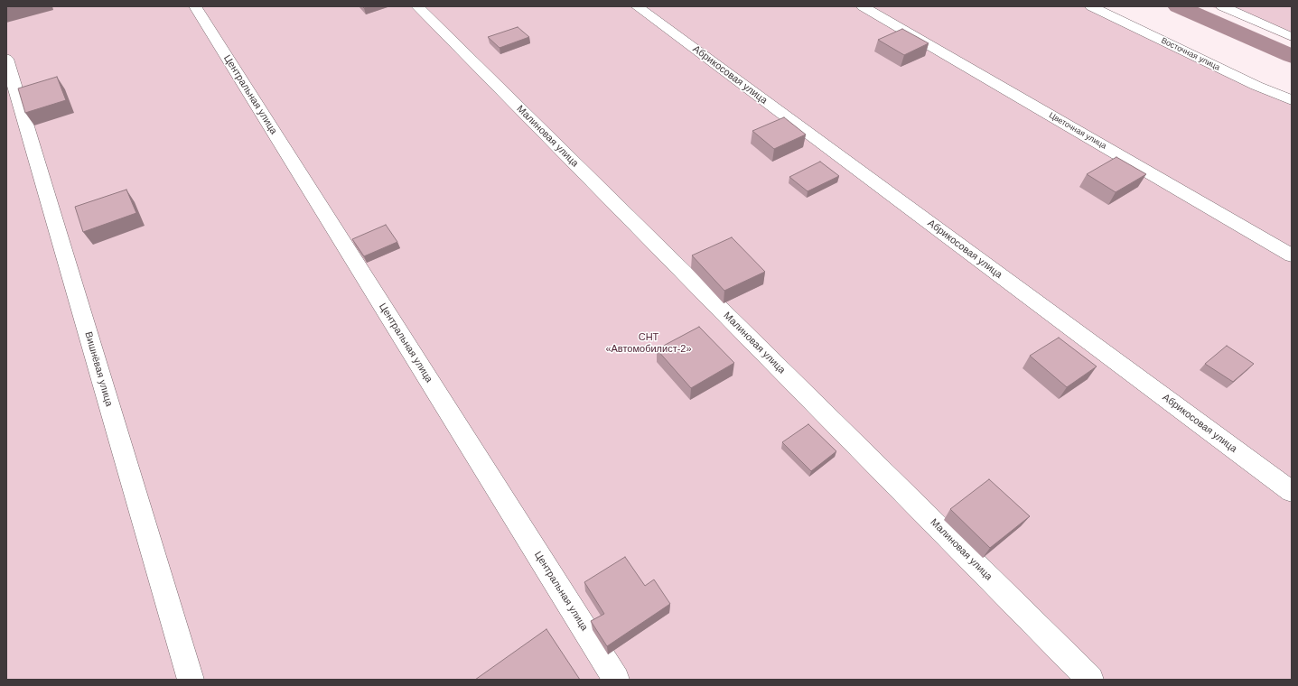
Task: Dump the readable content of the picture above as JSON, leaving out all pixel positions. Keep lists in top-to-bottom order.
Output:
{
  "streets": {
    "street": [
      "Восточная улица",
      "Абрикосовая улица",
      "Центральная улица",
      "Цветочная улица",
      "Малиновая улица",
      "Вишнёвая улица"
    ]
  },
  "parks": ["СНТ «Автомобилист-2»"]
}
